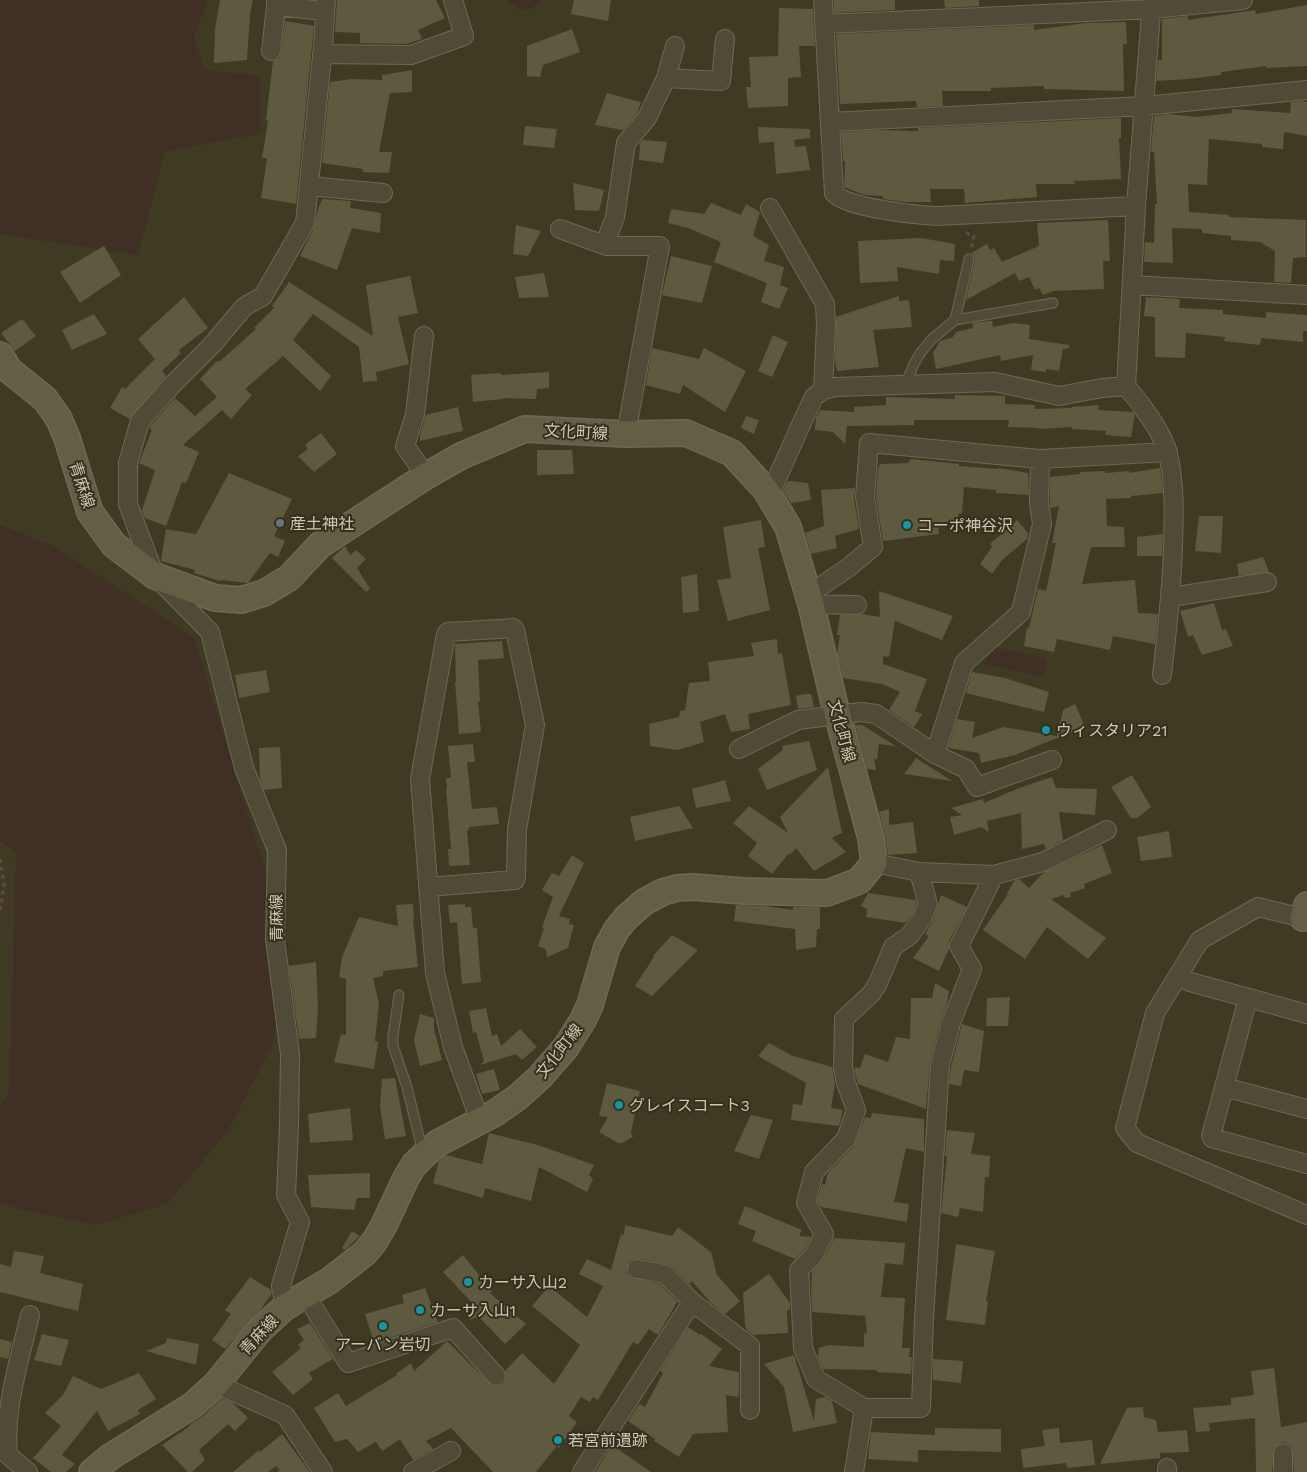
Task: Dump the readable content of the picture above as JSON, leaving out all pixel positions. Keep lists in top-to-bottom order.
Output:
{
  "streets": {
    "street": ["文化町線", "青麻線"]
  },
  "crossings": [
    ["文化町線", "青麻線"]
  ],
  "places": [
    "産土神社",
    "コーポ神谷沢",
    "ウィスタリア21",
    "グレイスコート3",
    "カーサ入山2",
    "カーサ入山1",
    "アーバン岩切",
    "若宮前遺跡"
  ]
}
